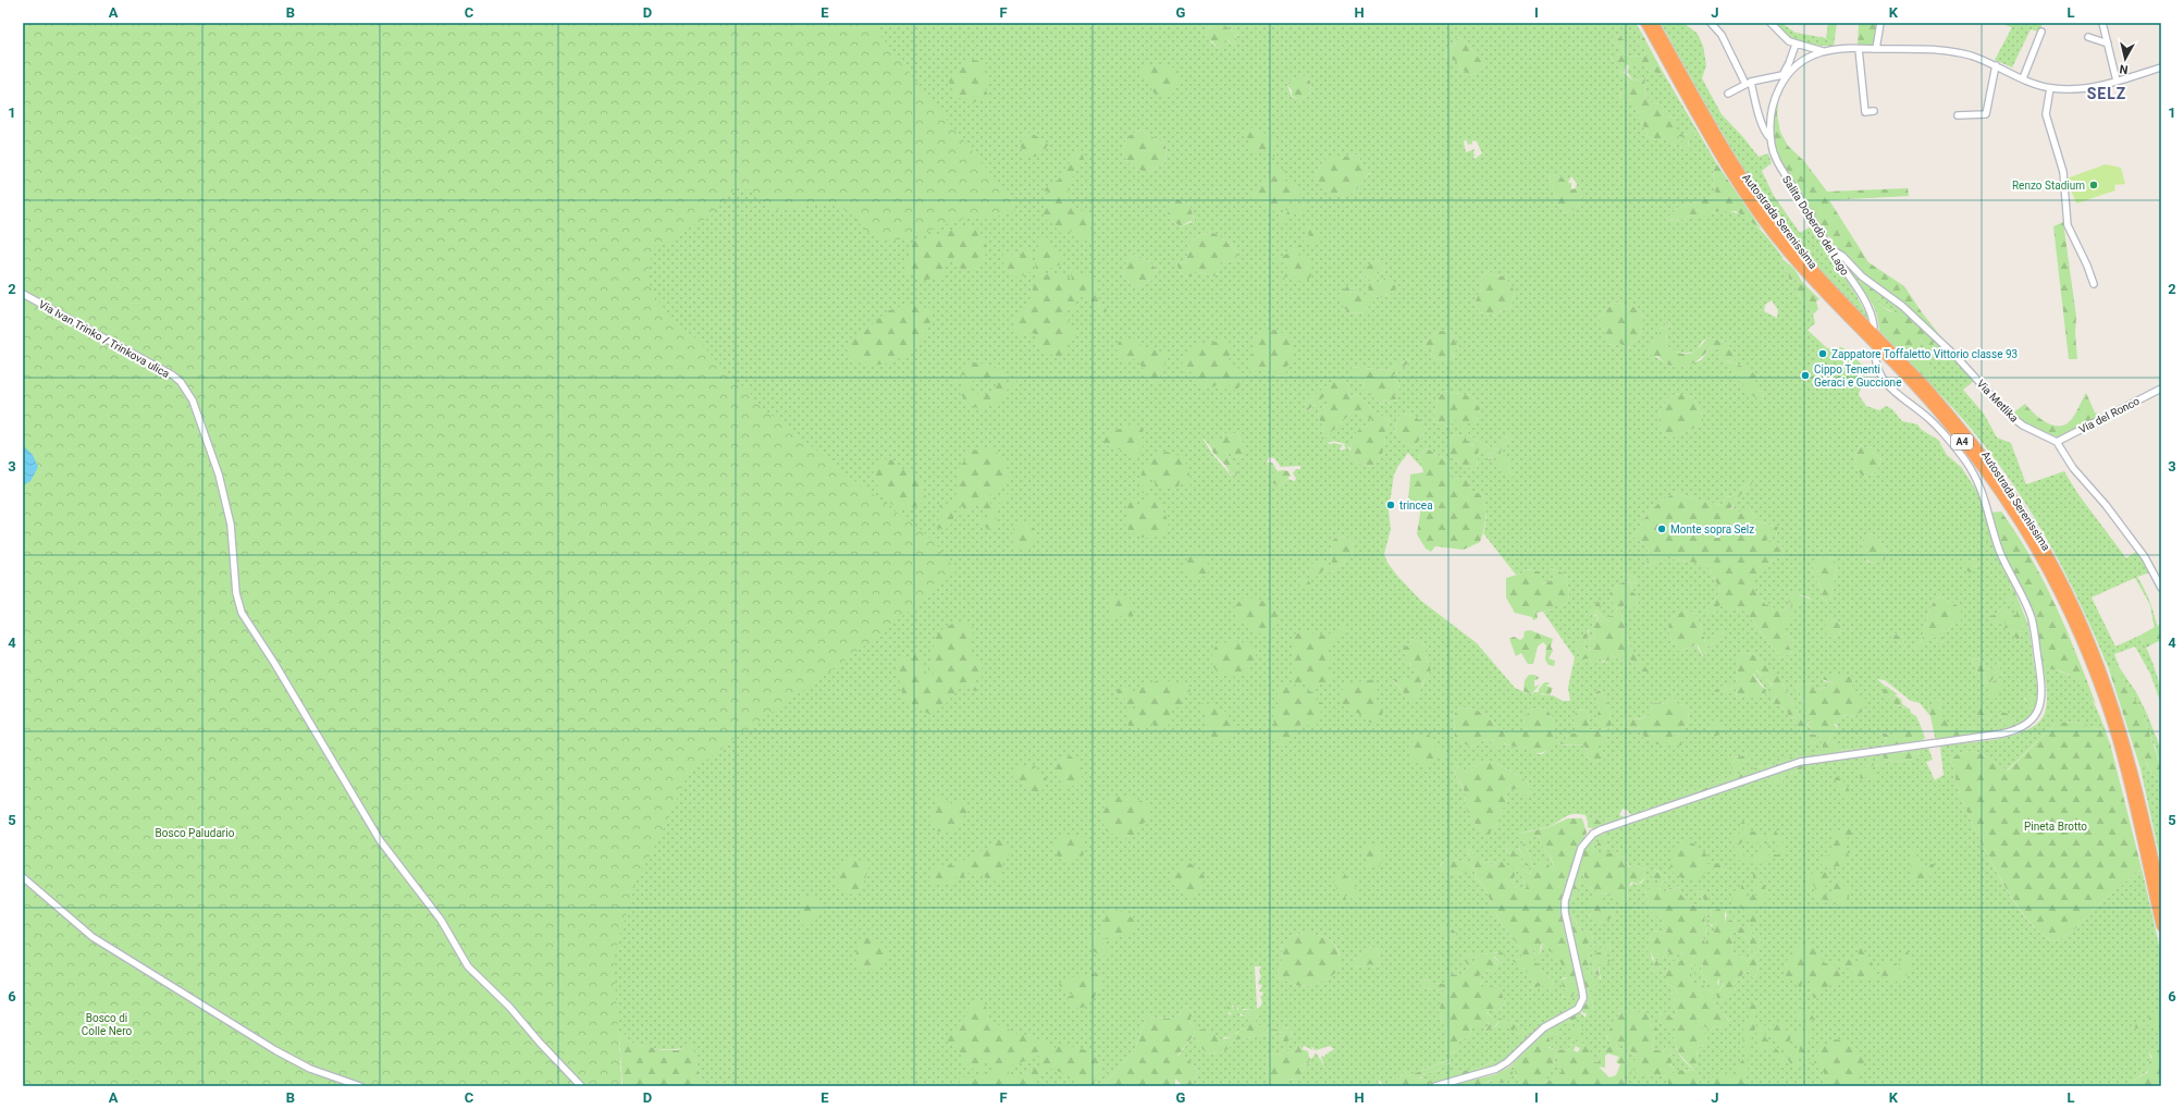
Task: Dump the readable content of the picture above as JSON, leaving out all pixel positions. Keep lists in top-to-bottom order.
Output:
{
  "streets": {
    "highway": ["Autostrada Serenissima", "A4"],
    "street": [
      "Salita Doberdò del Lago",
      "Via Ivan Trinko / Trinkova ulica",
      "Via Metlika",
      "Via del Ronco"
    ]
  },
  "crossings": [
    ["Salita Doberdò del Lago", "Via Metlika"],
    ["Via Metlika", "Via del Ronco"]
  ],
  "districts": ["SELZ"],
  "parks": ["Pineta Brotto", "Bosco Paludario", "Bosco di Colle Nero"],
  "places": [
    "Renzo Stadium",
    "Zappatore Toffaletto Vittorio classe 93",
    "Cippo Tenenti Geraci e Guccione",
    "trincea",
    "Monte sopra Selz"
  ],
  "north": "bottom",
  "grid": {
    "columns": [
      "A",
      "B",
      "C",
      "D",
      "E",
      "F",
      "G",
      "H",
      "I",
      "J",
      "K",
      "L"
    ],
    "rows": [
      "1",
      "2",
      "3",
      "4",
      "5",
      "6"
    ]
  }
}
